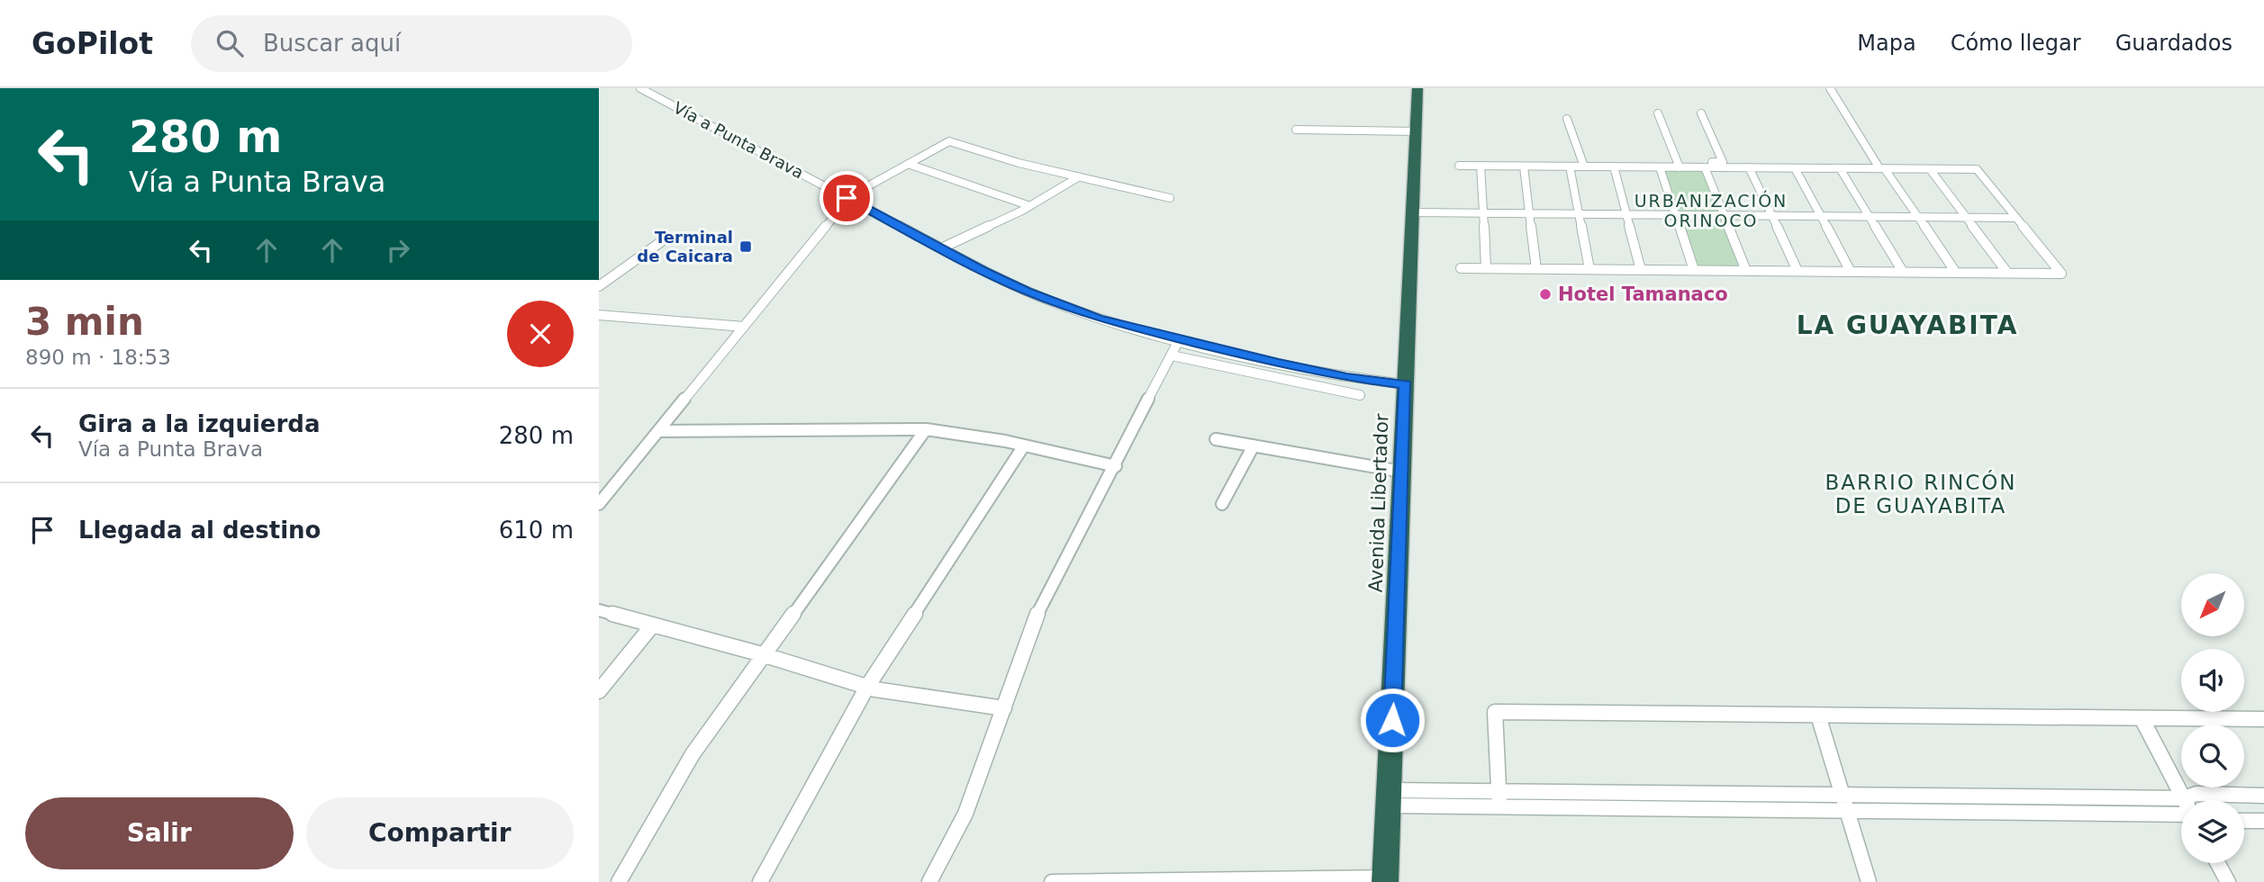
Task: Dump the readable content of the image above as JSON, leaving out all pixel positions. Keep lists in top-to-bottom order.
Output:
{
  "streets": {
    "highway": ["Avenida Libertador"],
    "street": ["Vía a Punta Brava"]
  },
  "crossings": [
    ["Vía a Punta Brava", "Avenida Libertador"]
  ],
  "districts": ["URBANIZACIÓN ORINOCO", "LA GUAYABITA", "BARRIO RINCÓN DE GUAYABITA"],
  "places": {
    "transit": ["Terminal de Caicara"],
    "other": ["Hotel Tamanaco"]
  },
  "north": "bottom left",
  "page": {
    "header": "GoPilot",
    "search": "Buscar aquí",
    "nav": ["Mapa", "Cómo llegar", "Guardados"],
    "turn": ["280 m", "Vía a Punta Brava"],
    "heading": ["3 min", "890 m · 18:53"],
    "list": [
      {
        "name": "Gira a la izquierda",
        "note": "Vía a Punta Brava",
        "value": "280 m"
      },
      {
        "name": "Llegada al destino",
        "value": "610 m"
      }
    ],
    "buttons": ["Salir", "Compartir"]
  }
}
